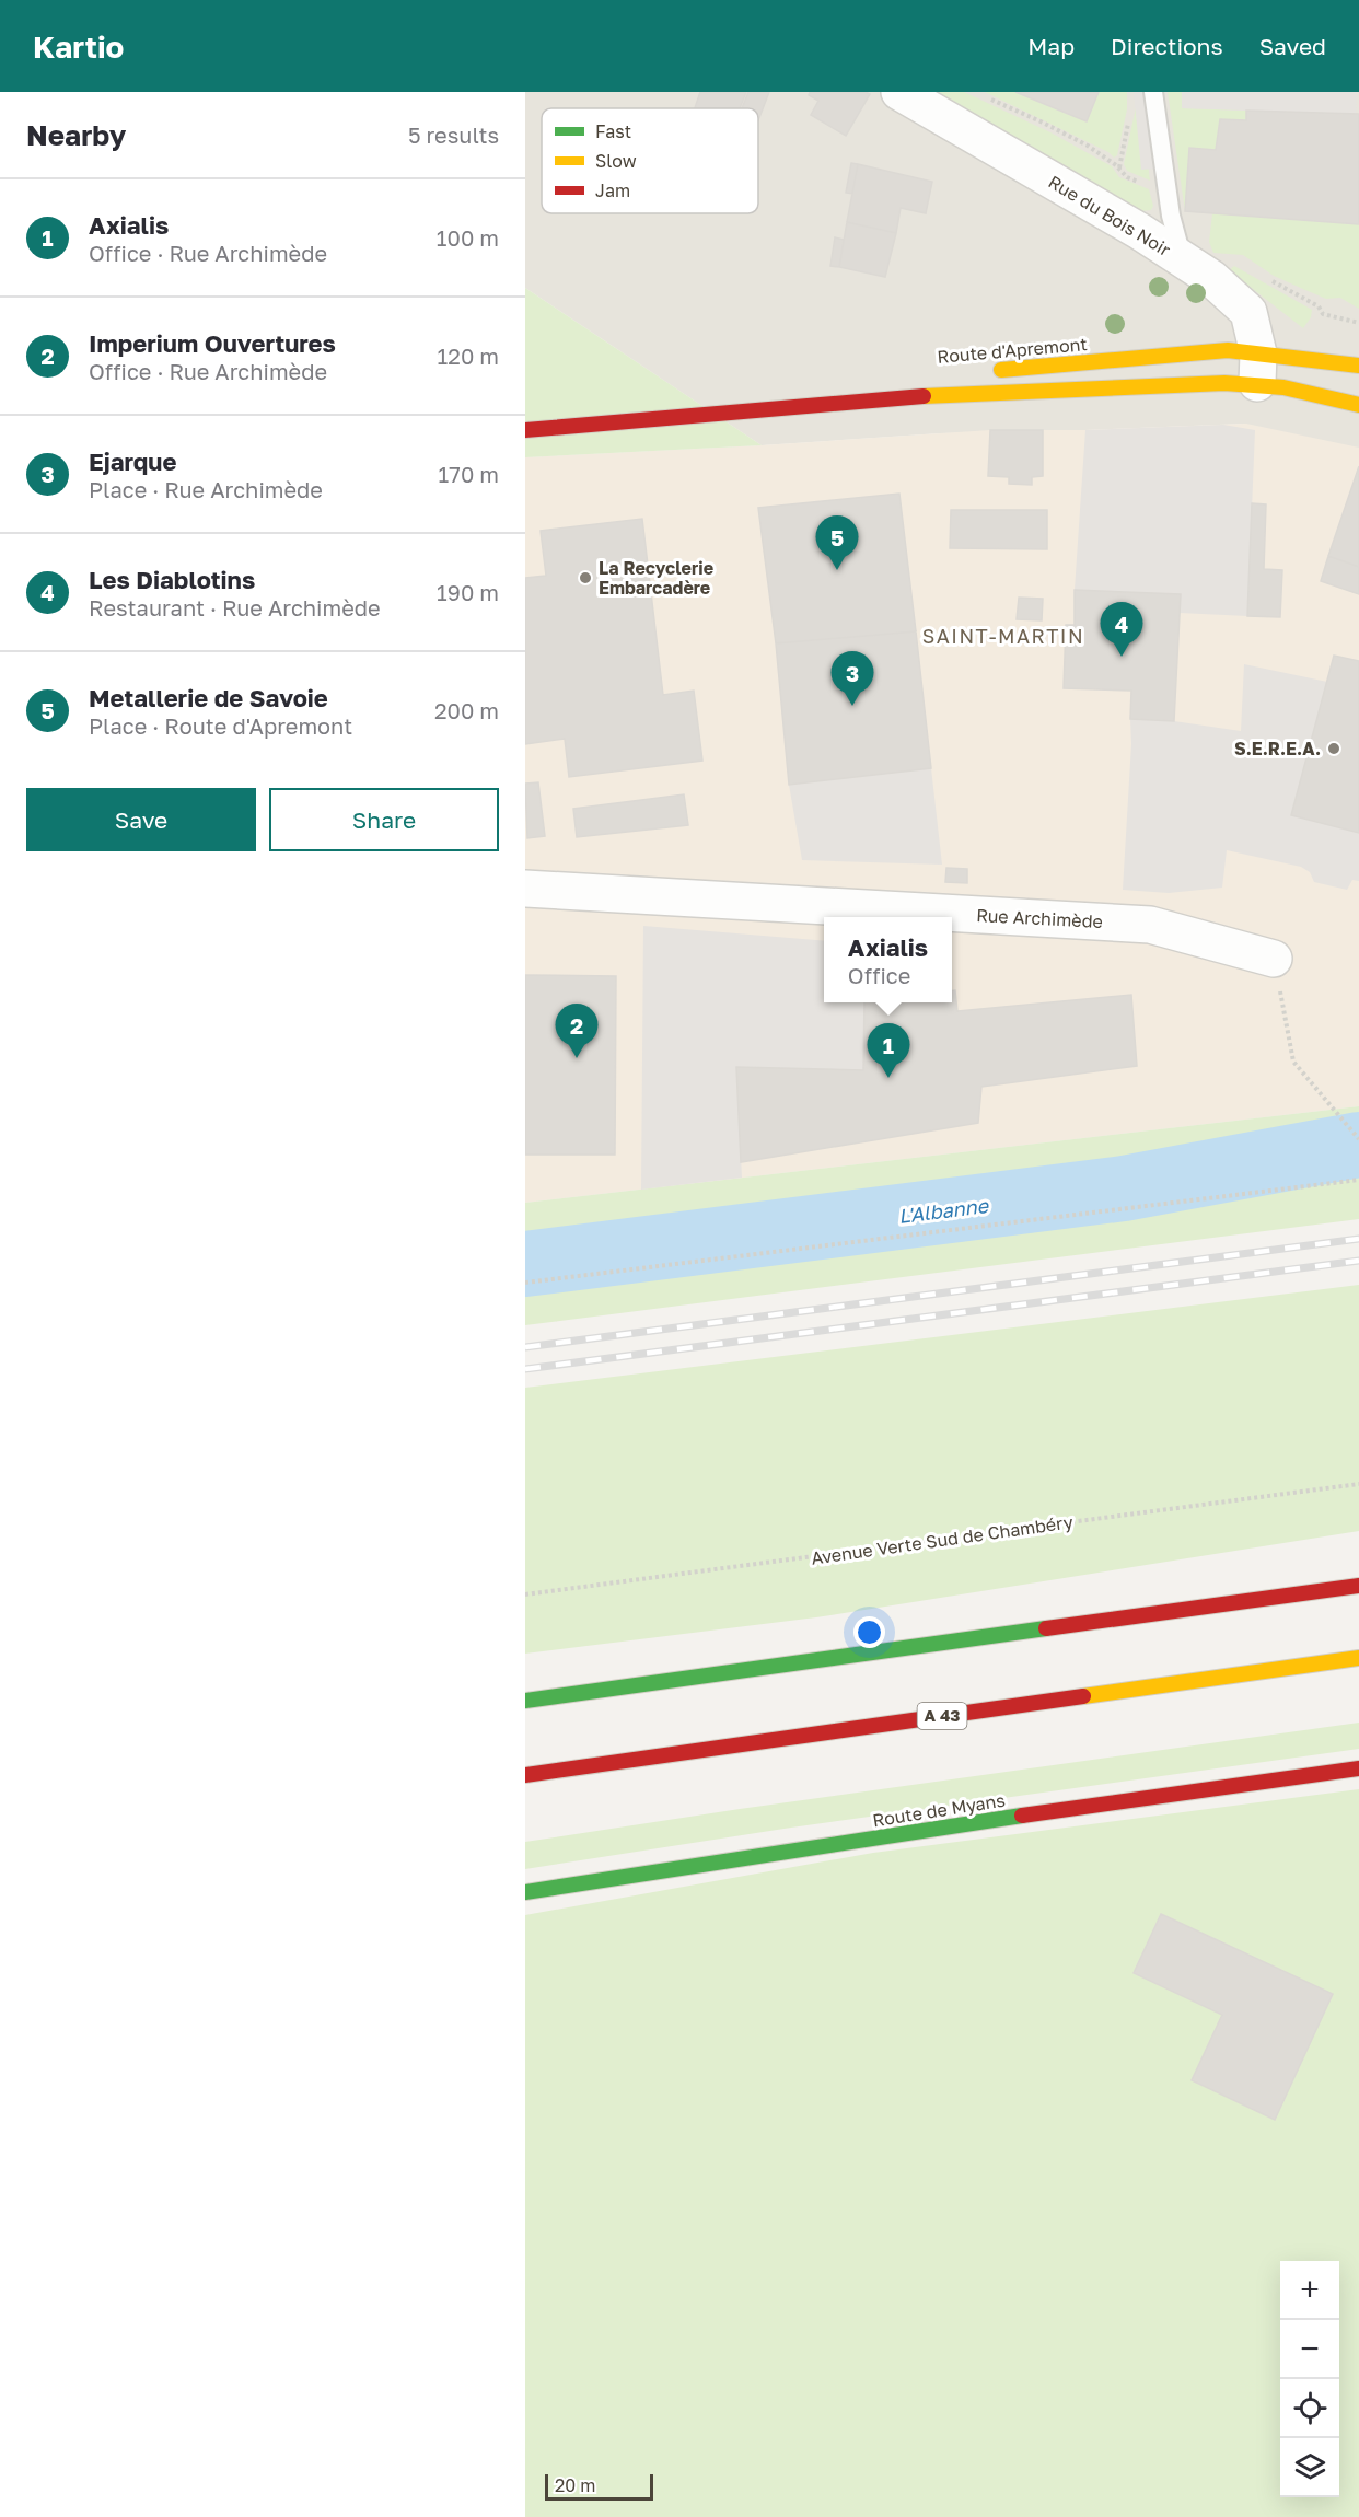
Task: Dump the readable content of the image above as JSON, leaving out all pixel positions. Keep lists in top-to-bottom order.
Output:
{
  "streets": {
    "main road": ["Route d'Apremont", "A 43", "Route de Myans"],
    "street": ["Rue du Bois Noir", "Rue Archimède"],
    "path": ["Avenue Verte Sud de Chambéry"]
  },
  "crossings": [
    ["Rue du Bois Noir", "Route d'Apremont"]
  ],
  "districts": ["SAINT-MARTIN"],
  "water": ["L'Albanne"],
  "places": ["La Recyclerie Embarcadère", "S.E.R.E.A."],
  "legend": ["Fast", "Slow", "Jam"],
  "scale_bar": "20 m",
  "page": {
    "header": "Kartio",
    "nav": ["Map", "Directions", "Saved"],
    "heading": ["Nearby", "5 results"],
    "list": [
      {
        "mark": "1",
        "name": "Axialis",
        "note": "Office · Rue Archimède",
        "value": "100 m"
      },
      {
        "mark": "2",
        "name": "Imperium Ouvertures",
        "note": "Office · Rue Archimède",
        "value": "120 m"
      },
      {
        "mark": "3",
        "name": "Ejarque",
        "note": "Place · Rue Archimède",
        "value": "170 m"
      },
      {
        "mark": "4",
        "name": "Les Diablotins",
        "note": "Restaurant · Rue Archimède",
        "value": "190 m"
      },
      {
        "mark": "5",
        "name": "Metallerie de Savoie",
        "note": "Place · Route d'Apremont",
        "value": "200 m"
      }
    ],
    "pins": [
      "5",
      "4",
      "3",
      "2",
      "1"
    ],
    "buttons": ["Save", "Share"],
    "popup": ["Axialis", "Office"],
    "map_buttons": ["+", "−"],
    "scale": "20 m"
  }
}
